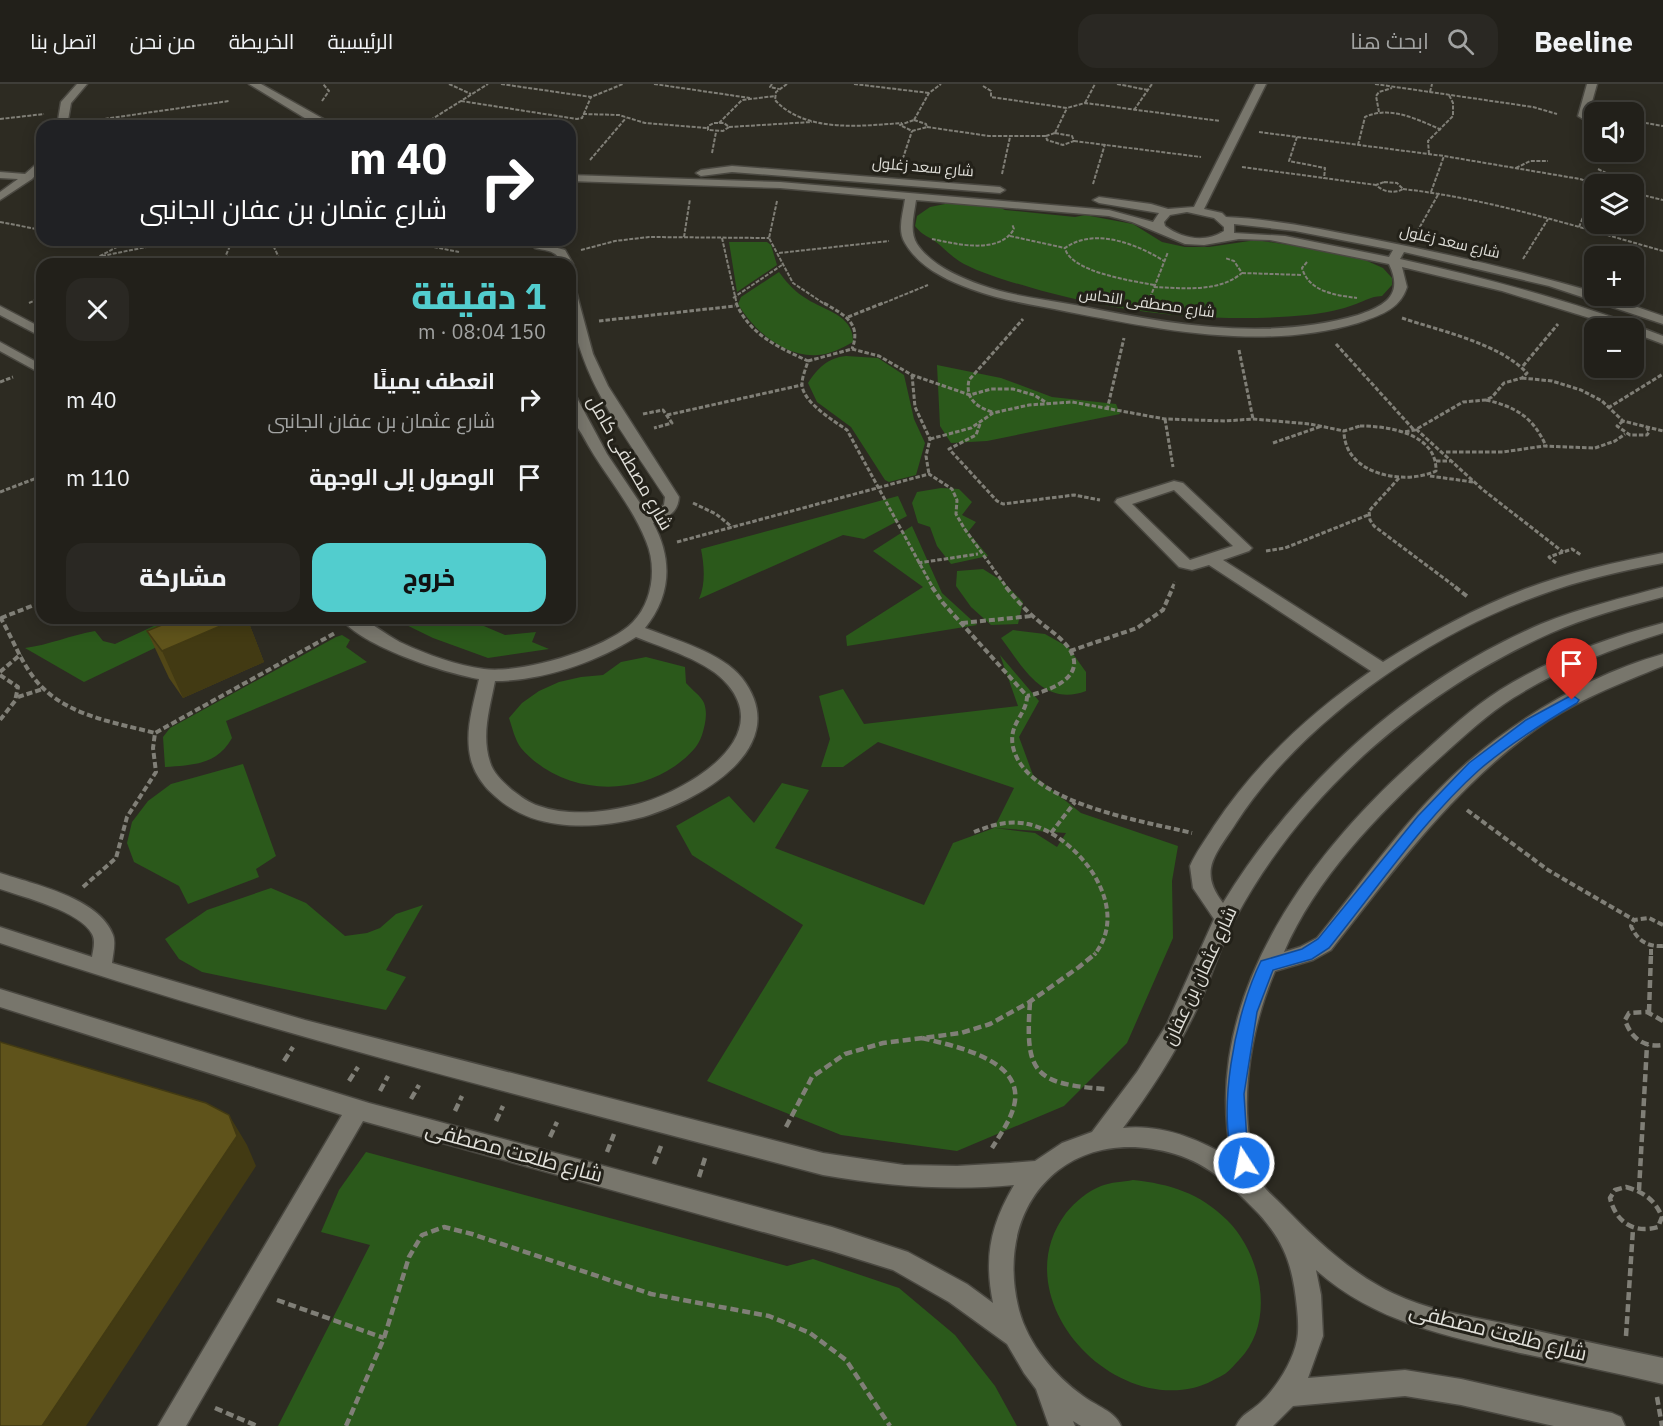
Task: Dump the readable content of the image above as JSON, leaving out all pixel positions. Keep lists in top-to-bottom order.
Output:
{
  "streets": {
    "street": [
      "شارع سعد زغلول",
      "شارع مصطفى النحاس",
      "شارع مصطفى كامل",
      "شارع عثمان بن عفان",
      "شارع طلعت مصطفى"
    ]
  },
  "page": {
    "header": "Beeline",
    "search": "ابحث هنا",
    "nav": [
      "الرئيسية",
      "الخريطة",
      "من نحن",
      "اتصل بنا"
    ],
    "map_buttons": ["+", "−"],
    "turn": ["40 m", "شارع عثمان بن عفان الجانبى"],
    "heading": ["1 دقيقة", "150 m · 08:04"],
    "list": [
      {
        "name": "انعطف يمينًا",
        "note": "شارع عثمان بن عفان الجانبى",
        "value": "40 m"
      },
      {
        "name": "الوصول إلى الوجهة",
        "value": "110 m"
      }
    ],
    "buttons": ["خروج", "مشاركة"]
  }
}
